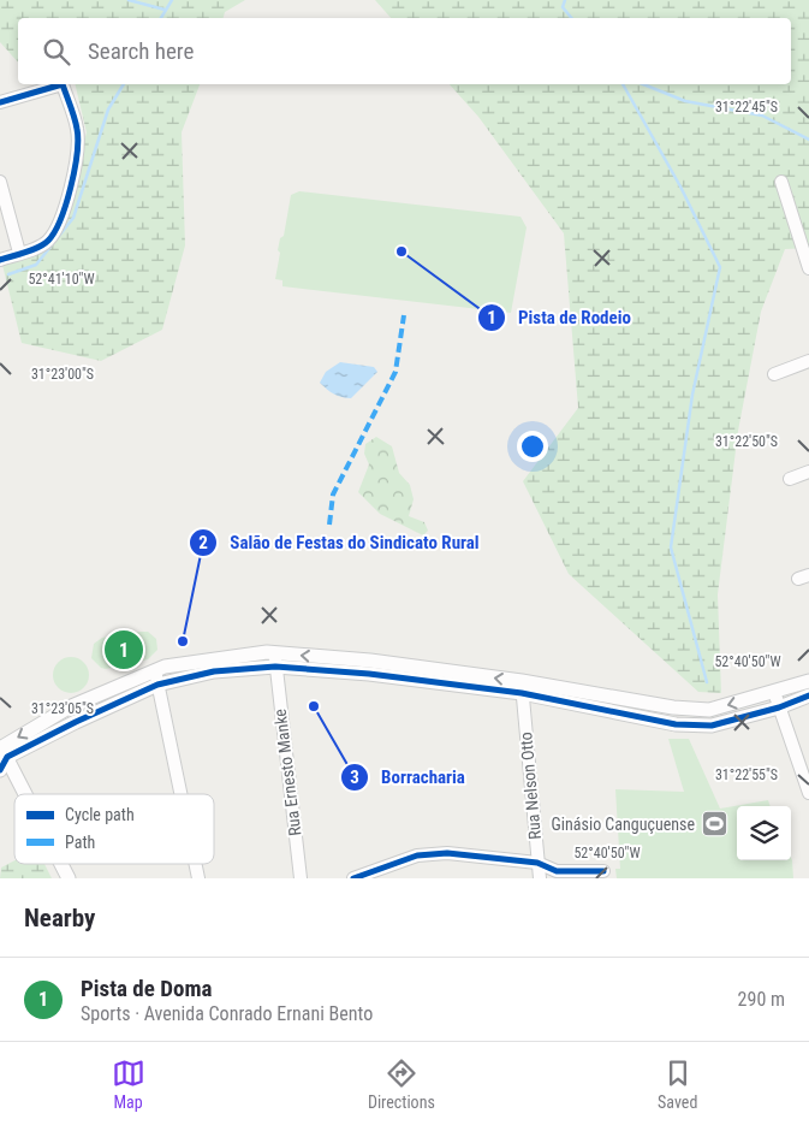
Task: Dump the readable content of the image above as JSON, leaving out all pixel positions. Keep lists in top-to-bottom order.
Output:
{
  "streets": {
    "street": ["Rua Ernesto Manke", "Rua Nelson Otto"]
  },
  "places": {
    "other": ["Pista de Rodeio", "Salão de Festas do Sindicato Rural", "Borracharia"],
    "sports": ["Ginásio Canguçuense"]
  },
  "legend": ["Cycle path", "Path"],
  "page": {
    "search": "Search here",
    "pins": "1",
    "heading": "Nearby",
    "list": [
      {
        "mark": "1",
        "name": "Pista de Doma",
        "note": "Sports · Avenida Conrado Ernani Bento",
        "value": "290 m"
      }
    ],
    "nav": ["Map", "Directions", "Saved"]
  },
  "coordinates": [
    "31°22'45\"S",
    "52°41'10\"W",
    "31°23'00\"S",
    "31°22'50\"S",
    "52°40'50\"W",
    "31°23'05\"S",
    "31°22'55\"S"
  ]
}
